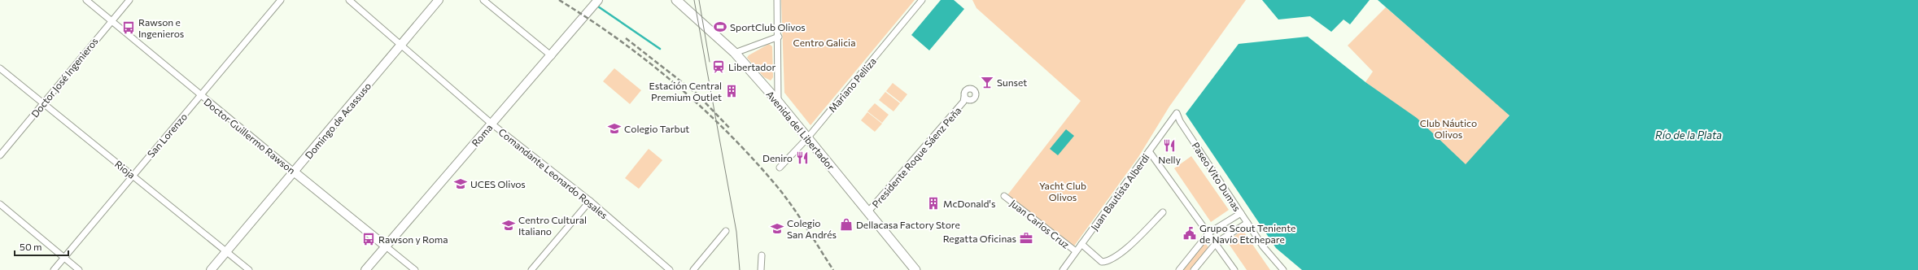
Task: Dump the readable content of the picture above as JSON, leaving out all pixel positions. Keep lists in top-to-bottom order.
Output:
{
  "streets": {
    "main road": ["Avenida del Libertador"],
    "street": [
      "Doctor José Ingenieros",
      "Mariano Pelliza",
      "Domingo de Acassuso",
      "San Lorenzo",
      "Roma",
      "Doctor Guillermo Rawson",
      "Presidente Roque Sáenz Peña",
      "Rioja",
      "Comandante Leonardo Rosales",
      "Paseo Vito Dumas",
      "Juan Bautista Alberdi",
      "Juan Carlos Cruz"
    ]
  },
  "crossings": [
    ["Doctor José Ingenieros", "Doctor Guillermo Rawson"],
    ["Doctor José Ingenieros", "Rioja"],
    ["Mariano Pelliza", "Avenida del Libertador"],
    ["Domingo de Acassuso", "Doctor Guillermo Rawson"],
    ["Domingo de Acassuso", "Rioja"],
    ["Domingo de Acassuso", "Comandante Leonardo Rosales"],
    ["Avenida del Libertador", "Presidente Roque Sáenz Peña"],
    ["San Lorenzo", "Doctor Guillermo Rawson"],
    ["San Lorenzo", "Rioja"],
    ["Roma", "Doctor Guillermo Rawson"],
    ["Roma", "Comandante Leonardo Rosales"],
    ["Paseo Vito Dumas", "Juan Bautista Alberdi"],
    ["Juan Bautista Alberdi", "Juan Carlos Cruz"]
  ],
  "water": ["Río de la Plata"],
  "parks": ["Centro Galicia", "Club Náutico Olivos", "Yacht Club Olivos"],
  "places": {
    "sports": ["SportClub Olivos"],
    "bus stop": ["Rawson e Ingenieros", "Rawson y Roma"],
    "station": ["Libertador"],
    "bar": ["Sunset"],
    "building": ["Estación Central Premium Outlet", "McDonald's"],
    "school or university": [
      "Colegio Tarbut",
      "UCES Olivos",
      "Centro Cultural Italiano",
      "Colegio San Andrés"
    ],
    "restaurant": ["Nelly", "Deniro"],
    "shop": ["Dellacasa Factory Store"],
    "public building": ["Grupo Scout Teniente de Navío Etchepare"],
    "office": ["Regatta Oficinas"]
  },
  "scale_bar": "50 m"
}
